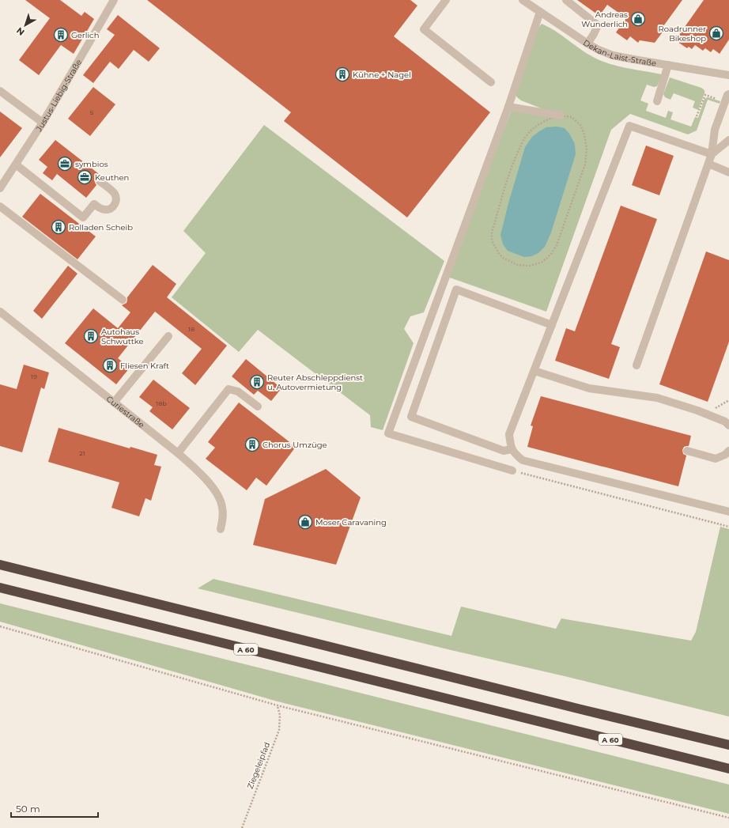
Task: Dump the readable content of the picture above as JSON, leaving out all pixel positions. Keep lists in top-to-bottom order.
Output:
{
  "streets": {
    "highway": ["A 60"],
    "street": ["Dekan-Laist-Straße", "Justus-Liebig-Straße", "Curiestraße"],
    "path": ["Ziegeleipfad"]
  },
  "places": {
    "shop": ["Andreas Wunderlich", "Roadrunner Bikeshop", "Moser Caravaning"],
    "building": [
      "Gerlich",
      "Kühne + Nagel",
      "Rolladen Scheib",
      "Autohaus Schwuttke",
      "Fliesen Kraft",
      "Reuter Abschleppdienst u. Autovermietung",
      "Chorus Umzüge"
    ],
    "office": ["symbios", "Keuthen"]
  },
  "house_numbers": [
    "5",
    "18",
    "19",
    "18b",
    "21"
  ],
  "scale_bar": "50 m",
  "north": "bottom left"
}
